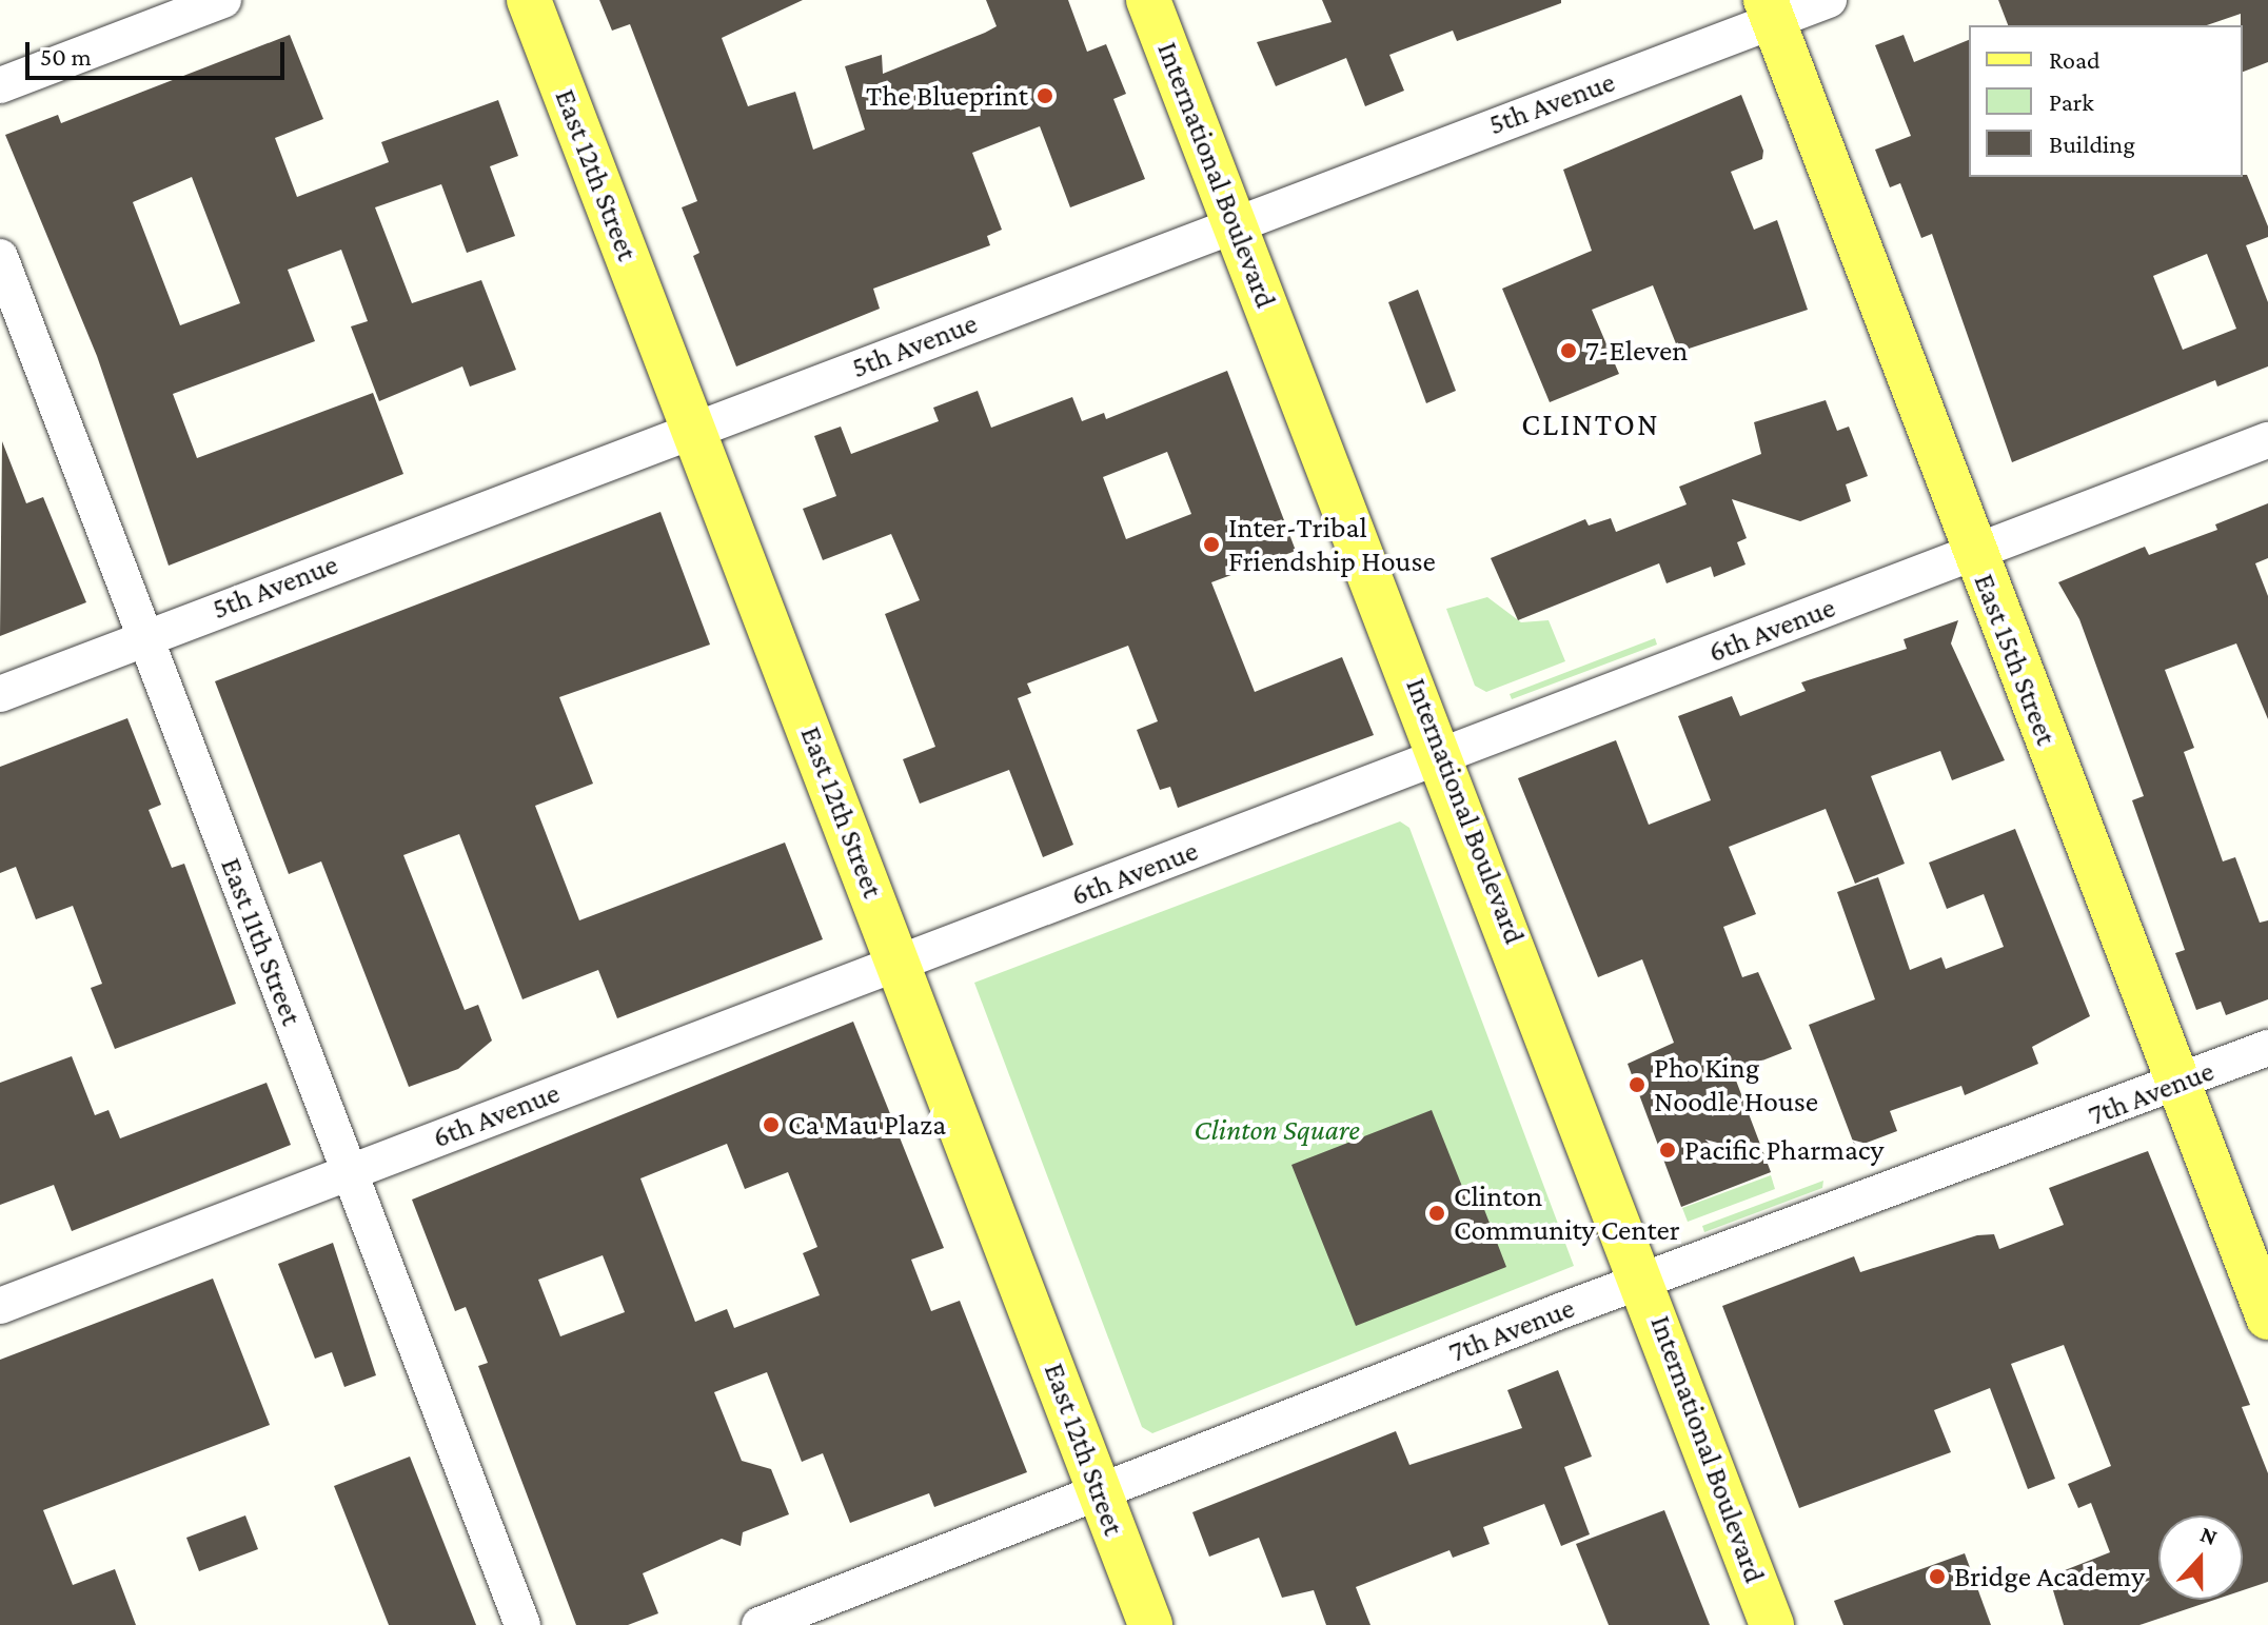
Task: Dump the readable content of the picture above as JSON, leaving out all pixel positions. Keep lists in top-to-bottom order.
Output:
{
  "streets": {
    "main road": ["East 12th Street", "International Boulevard", "East 15th Street"],
    "street": [
      "5th Avenue",
      "6th Avenue",
      "East 11th Street",
      "7th Avenue"
    ]
  },
  "crossings": [
    ["5th Avenue", "East 12th Street"],
    ["5th Avenue", "International Boulevard"],
    ["5th Avenue", "East 15th Street"],
    ["5th Avenue", "East 11th Street"],
    ["East 12th Street", "6th Avenue"],
    ["East 12th Street", "7th Avenue"],
    ["International Boulevard", "6th Avenue"],
    ["International Boulevard", "7th Avenue"],
    ["6th Avenue", "East 15th Street"],
    ["6th Avenue", "East 11th Street"],
    ["East 15th Street", "7th Avenue"]
  ],
  "districts": ["CLINTON"],
  "parks": ["Clinton Square"],
  "places": [
    "The Blueprint",
    "7-Eleven",
    "Inter-Tribal Friendship House",
    "Pho King Noodle House",
    "Ca Mau Plaza",
    "Pacific Pharmacy",
    "Clinton Community Center",
    "Bridge Academy"
  ],
  "legend": ["Road", "Park", "Building"],
  "scale_bar": "50 m",
  "north": "top"
}
